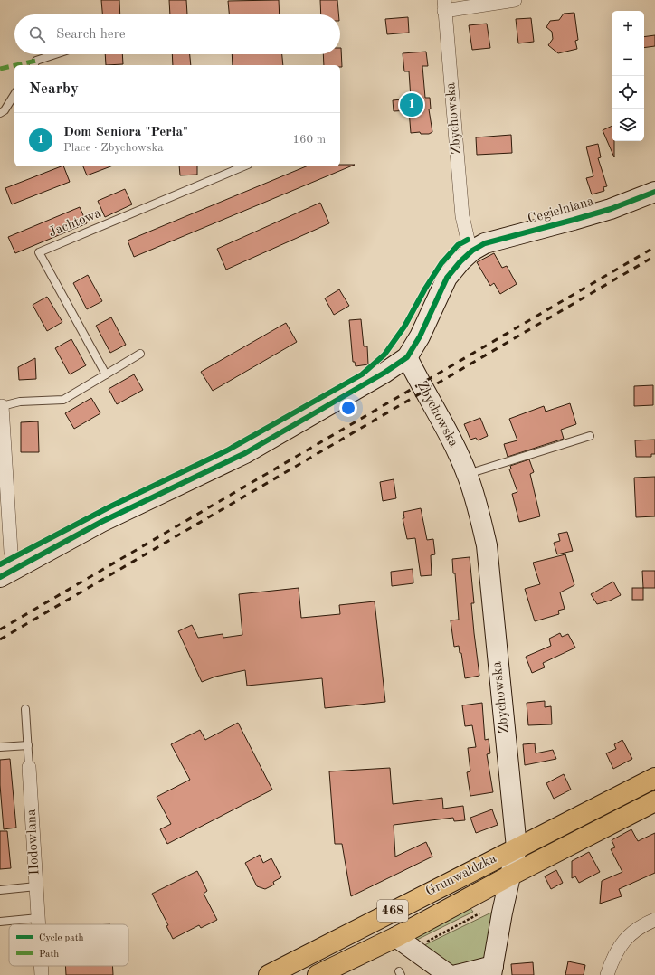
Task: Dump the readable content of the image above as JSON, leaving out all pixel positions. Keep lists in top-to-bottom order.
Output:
{
  "streets": {
    "main road": ["Grunwaldzka", "468"],
    "street": ["Zbychowska", "Cegielniana", "Hodowlana"],
    "lane": ["Jachtowa"]
  },
  "crossings": [
    ["Zbychowska", "Cegielniana"],
    ["Zbychowska", "Grunwaldzka"]
  ],
  "legend": ["Cycle path", "Path"],
  "page": {
    "map_buttons": ["+", "−"],
    "search": "Search here",
    "heading": "Nearby",
    "pins": "1",
    "list": [
      {
        "mark": "1",
        "name": "Dom Seniora \"Perła\"",
        "note": "Place · Zbychowska",
        "value": "160 m"
      }
    ]
  }
}
